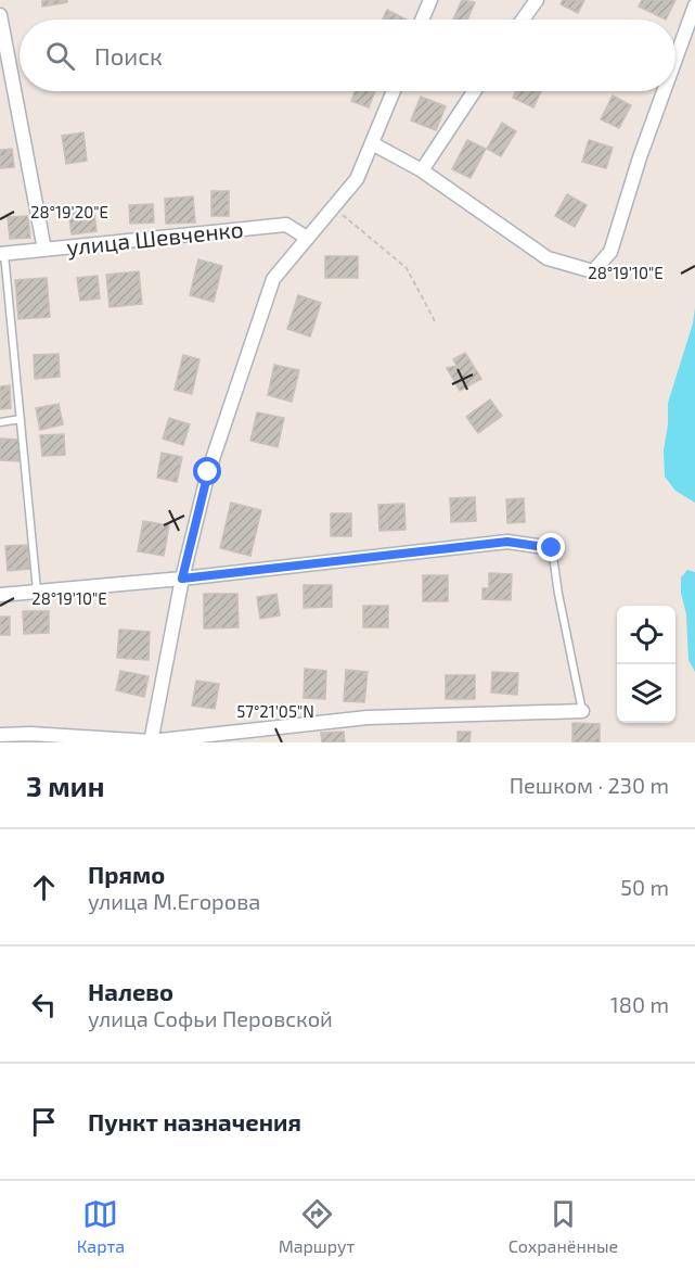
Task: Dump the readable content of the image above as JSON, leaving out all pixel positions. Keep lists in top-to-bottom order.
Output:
{
  "streets": {
    "street": ["улица Шевченко"]
  },
  "page": {
    "search": "Поиск",
    "heading": ["3 мин", "Пешком · 230 m"],
    "list": [
      ["Прямо", "улица М.Егорова", "50 m"],
      ["Налево", "улица Софьи Перовской", "180 m"],
      "Пункт назначения"
    ],
    "nav": ["Карта", "Маршрут", "Сохранённые"]
  },
  "coordinates": ["28°19'20\"E", "28°19'10\"E", "57°21'05\"N"]
}
